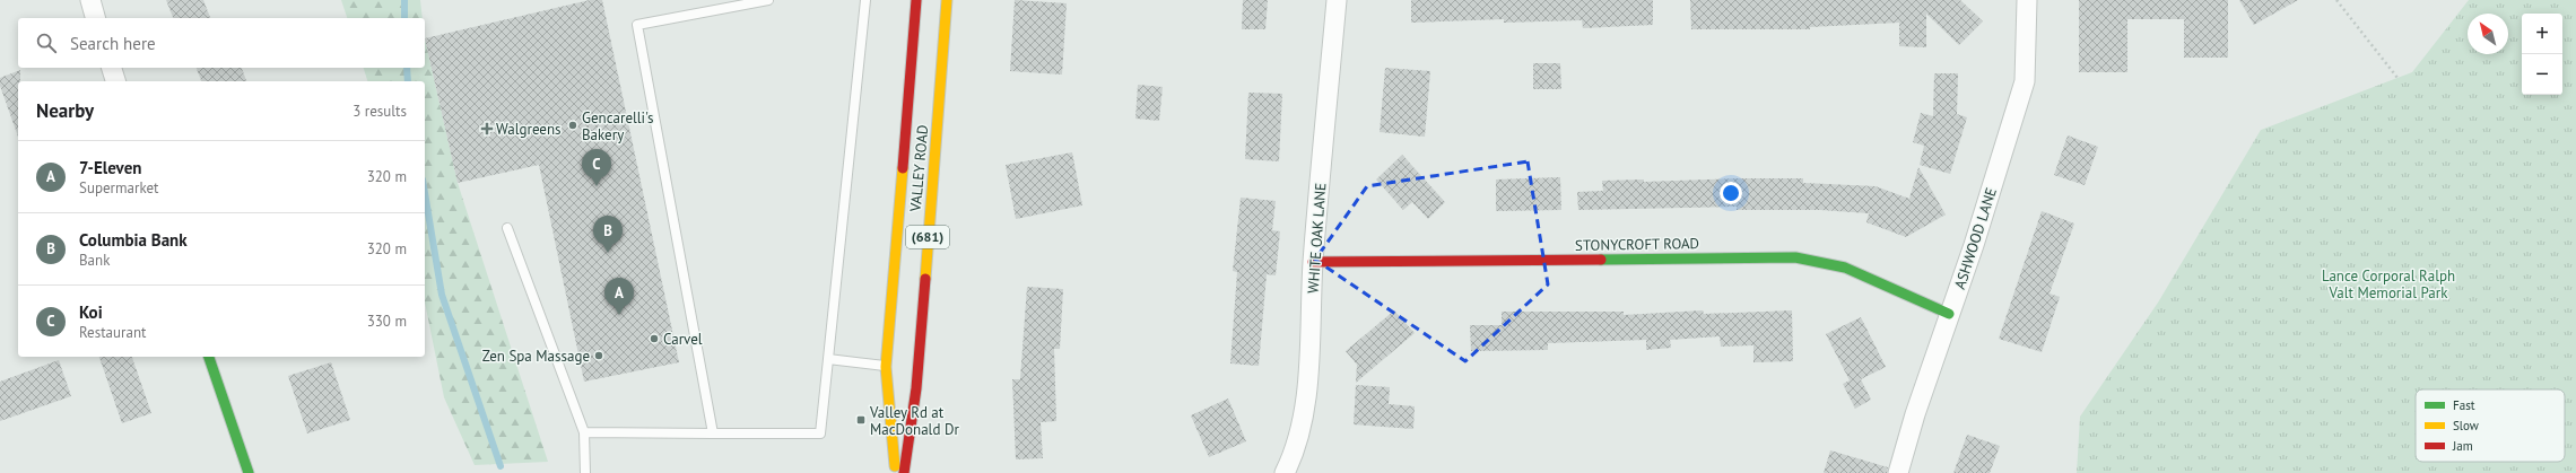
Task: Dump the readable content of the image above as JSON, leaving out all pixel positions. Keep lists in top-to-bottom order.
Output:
{
  "streets": {
    "main road": ["VALLEY ROAD", "(681)", "STONYCROFT ROAD"],
    "street": ["WHITE OAK LANE", "ASHWOOD LANE"]
  },
  "crossings": [
    ["WHITE OAK LANE", "STONYCROFT ROAD"],
    ["ASHWOOD LANE", "STONYCROFT ROAD"]
  ],
  "parks": ["Lance Corporal Ralph Valt Memorial Park"],
  "places": {
    "other": ["Gencarelli's Bakery", "Carvel", "Zen Spa Massage"],
    "health": ["Walgreens"],
    "transit": ["Valley Rd at MacDonald Dr"]
  },
  "legend": ["Fast", "Slow", "Jam"],
  "north": "top left",
  "page": {
    "map_buttons": ["+", "−"],
    "search": "Search here",
    "heading": ["Nearby", "3 results"],
    "list": [
      {
        "mark": "A",
        "name": "7-Eleven",
        "note": "Supermarket",
        "value": "320 m"
      },
      {
        "mark": "B",
        "name": "Columbia Bank",
        "note": "Bank",
        "value": "320 m"
      },
      {
        "mark": "C",
        "name": "Koi",
        "note": "Restaurant",
        "value": "330 m"
      }
    ],
    "pins": ["C", "B", "A"]
  }
}
